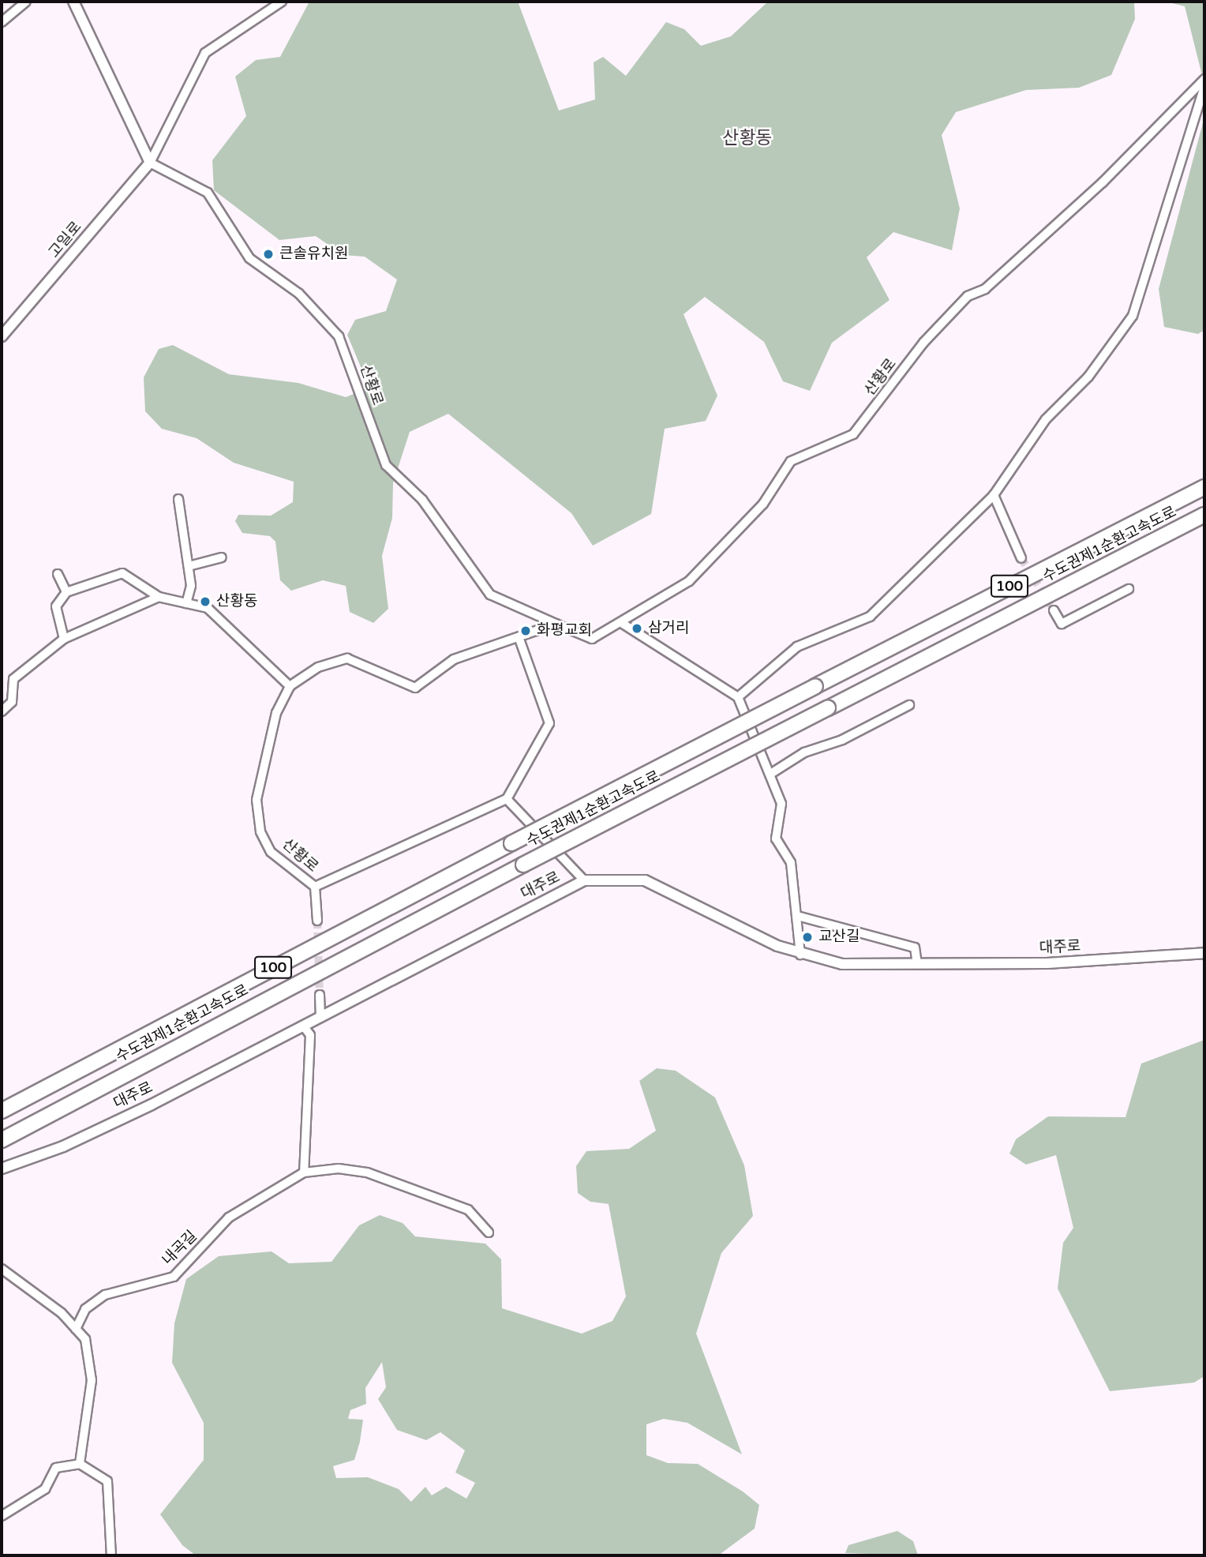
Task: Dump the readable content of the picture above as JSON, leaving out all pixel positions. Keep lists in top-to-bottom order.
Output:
{
  "streets": {
    "highway": ["수도권제1순환고속도로", "100"],
    "street": [
      "고일로",
      "산황로",
      "대주로",
      "내곡길"
    ]
  },
  "crossings": [
    ["고일로", "산황로"]
  ],
  "districts": ["산황동"],
  "places": [
    "큰솔유치원",
    "산황동",
    "삼거리",
    "화평교회",
    "교산길"
  ]
}
